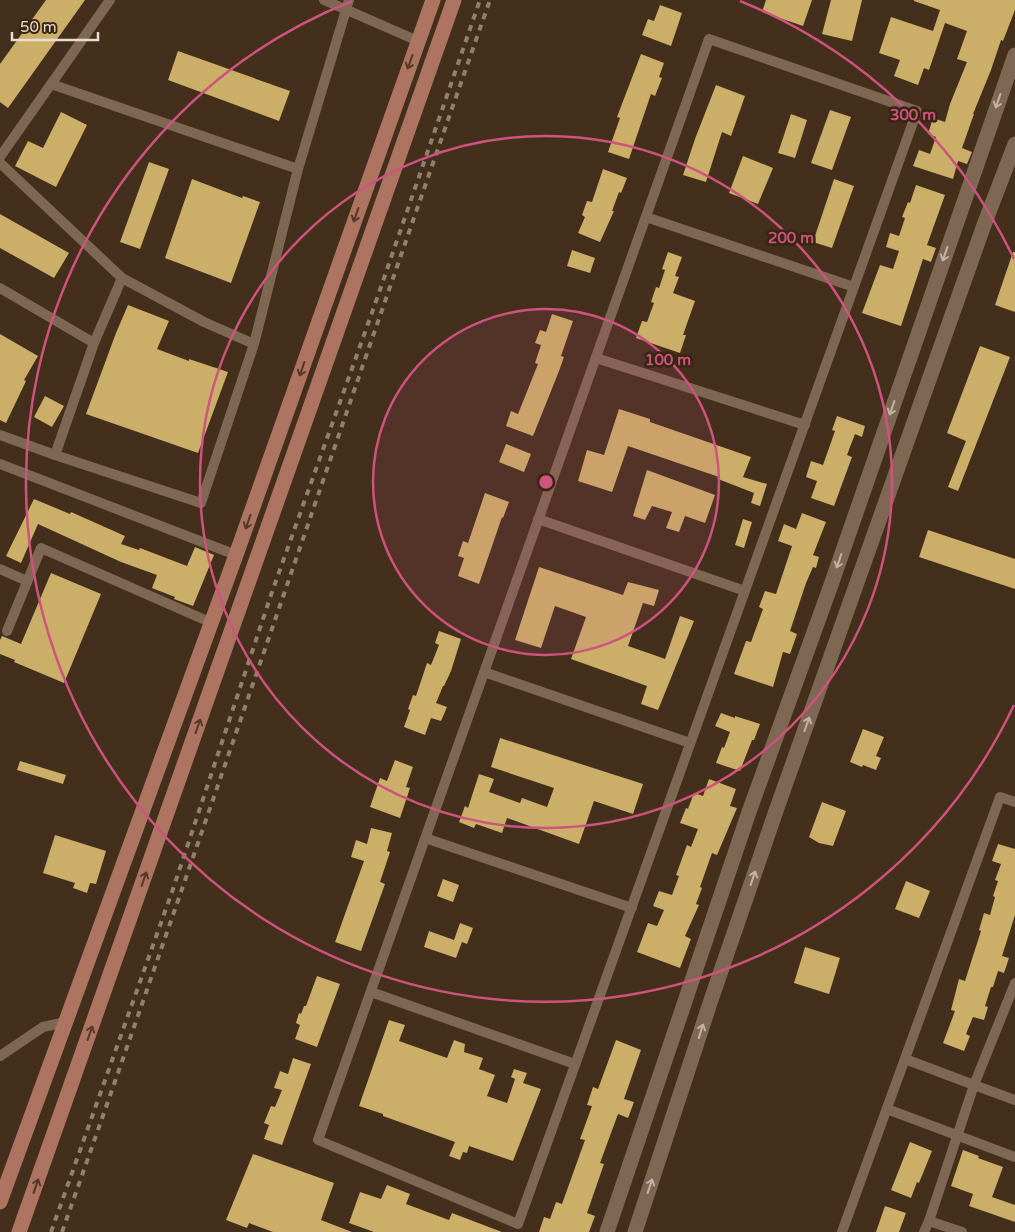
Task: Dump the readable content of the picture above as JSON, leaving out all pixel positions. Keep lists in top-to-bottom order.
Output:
{
  "scale_bar": "50 m",
  "rings": ["300 m", "200 m", "100 m"]
}
